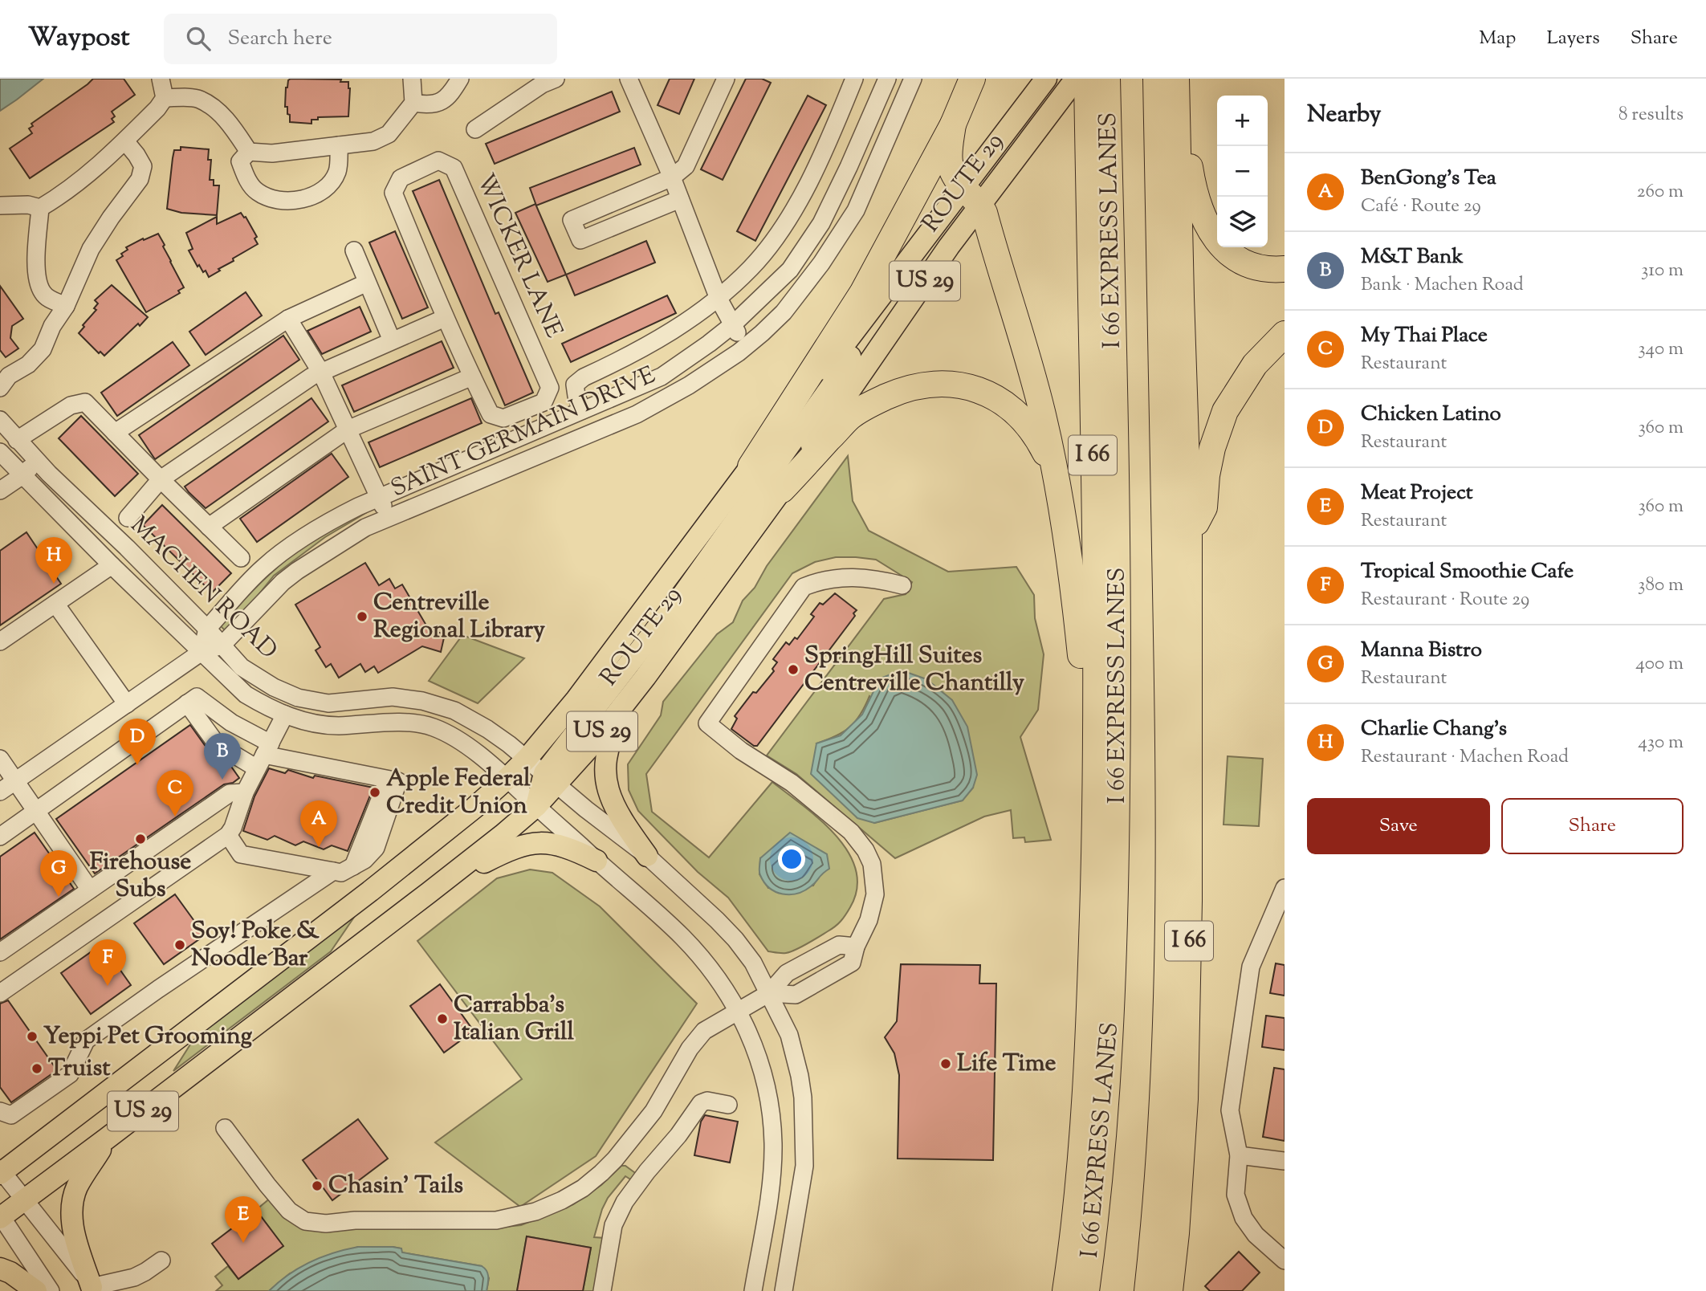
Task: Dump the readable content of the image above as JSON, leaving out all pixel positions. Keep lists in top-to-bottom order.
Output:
{
  "streets": {
    "highway": ["I 66 EXPRESS LANES", "I 66"],
    "main road": ["ROUTE 29", "US 29"],
    "street": ["WICKER LANE", "SAINT GERMAIN DRIVE", "MACHEN ROAD"]
  },
  "crossings": [
    ["ROUTE 29", "MACHEN ROAD"],
    ["US 29", "MACHEN ROAD"],
    ["SAINT GERMAIN DRIVE", "MACHEN ROAD"]
  ],
  "places": [
    "Centreville Regional Library",
    "SpringHill Suites Centreville Chantilly",
    "Apple Federal Credit Union",
    "Firehouse Subs",
    "Soy! Poke & Noodle Bar",
    "Carrabba's Italian Grill",
    "Yeppi Pet Grooming",
    "Life Time",
    "Truist",
    "Chasin' Tails"
  ],
  "page": {
    "header": "Waypost",
    "search": "Search here",
    "nav": ["Map", "Layers", "Share"],
    "heading": ["Nearby", "8 results"],
    "map_buttons": ["+", "−"],
    "list": [
      {
        "mark": "A",
        "name": "BenGong's Tea",
        "note": "Café · Route 29",
        "value": "260 m"
      },
      {
        "mark": "B",
        "name": "M&T Bank",
        "note": "Bank · Machen Road",
        "value": "310 m"
      },
      {
        "mark": "C",
        "name": "My Thai Place",
        "note": "Restaurant",
        "value": "340 m"
      },
      {
        "mark": "D",
        "name": "Chicken Latino",
        "note": "Restaurant",
        "value": "360 m"
      },
      {
        "mark": "E",
        "name": "Meat Project",
        "note": "Restaurant",
        "value": "360 m"
      },
      {
        "mark": "F",
        "name": "Tropical Smoothie Cafe",
        "note": "Restaurant · Route 29",
        "value": "380 m"
      },
      {
        "mark": "G",
        "name": "Manna Bistro",
        "note": "Restaurant",
        "value": "400 m"
      },
      {
        "mark": "H",
        "name": "Charlie Chang's",
        "note": "Restaurant · Machen Road",
        "value": "430 m"
      }
    ],
    "pins": [
      "H",
      "D",
      "B",
      "C",
      "A",
      "G",
      "F",
      "E"
    ],
    "buttons": ["Save", "Share"]
  }
}
